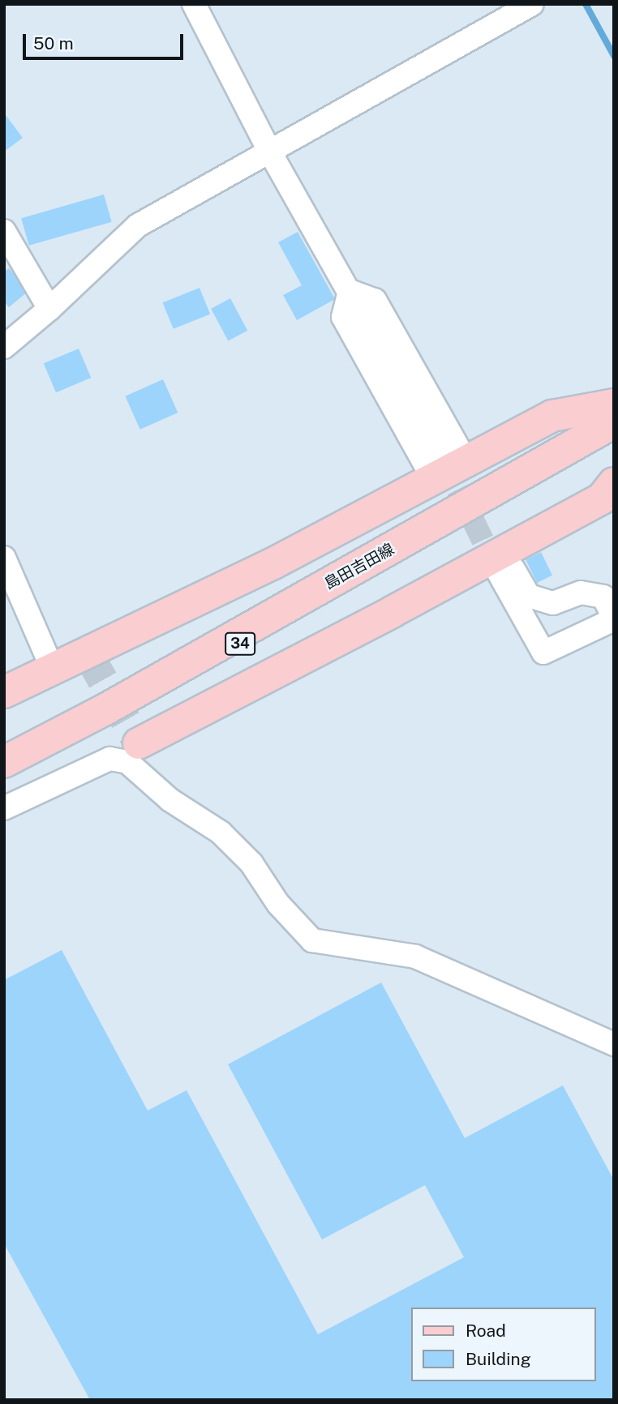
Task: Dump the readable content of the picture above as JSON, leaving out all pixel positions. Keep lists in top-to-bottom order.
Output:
{
  "streets": {
    "main road": ["島田吉田線", "34"]
  },
  "legend": ["Road", "Building"],
  "scale_bar": "50 m"
}
